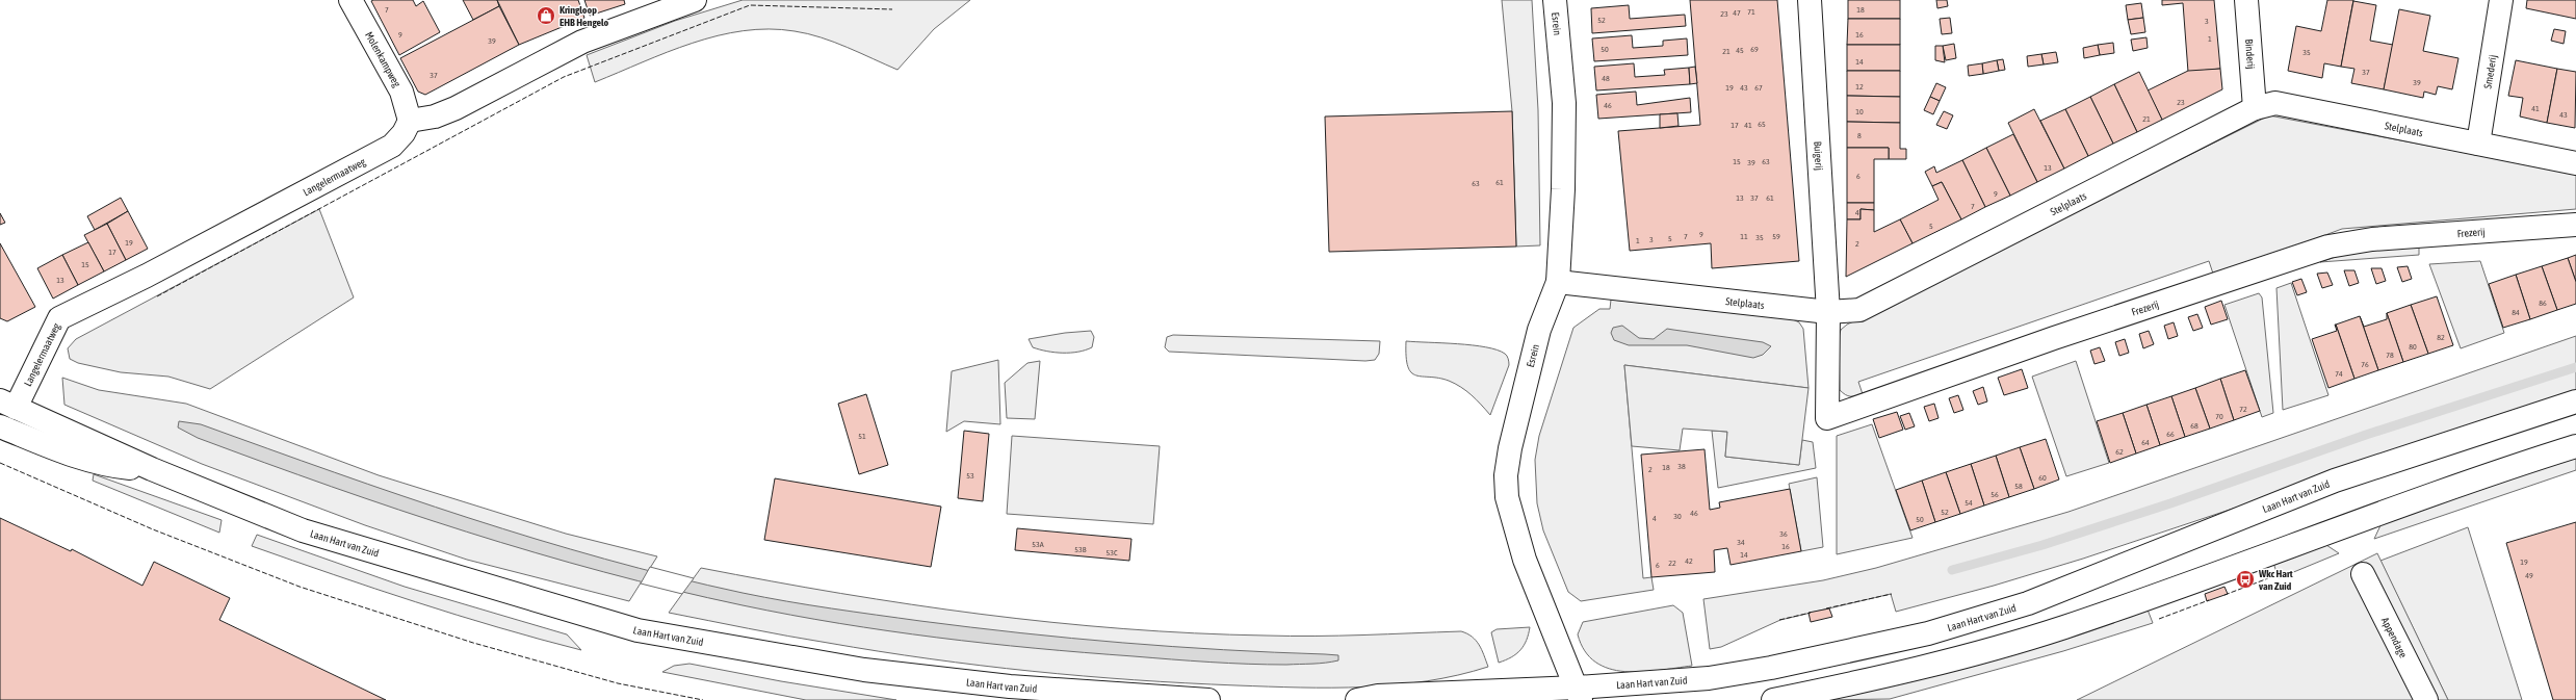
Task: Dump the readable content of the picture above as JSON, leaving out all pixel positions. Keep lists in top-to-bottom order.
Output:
{
  "streets": {
    "street": [
      "Esrein",
      "Binderij",
      "Molenkampweg",
      "Smederij",
      "Stelplaats",
      "Buigerij",
      "Langelermaatweg",
      "Frezerij",
      "Laan Hart van Zuid",
      "Appendage"
    ]
  },
  "crossings": [
    ["Esrein", "Stelplaats"],
    ["Esrein", "Laan Hart van Zuid"],
    ["Binderij", "Stelplaats"],
    ["Molenkampweg", "Langelermaatweg"],
    ["Smederij", "Stelplaats"],
    ["Stelplaats", "Buigerij"],
    ["Stelplaats", "Frezerij"],
    ["Buigerij", "Frezerij"],
    ["Langelermaatweg", "Laan Hart van Zuid"]
  ],
  "places": {
    "shop": ["Kringloop EHB Hengelo"],
    "bus stop": ["Wkc Hart van Zuid"]
  },
  "house_numbers": [
    "7",
    "18",
    "71",
    "47",
    "23",
    "52",
    "3",
    "9",
    "16",
    "1",
    "39",
    "50",
    "69",
    "45",
    "21",
    "35",
    "14",
    "37",
    "37",
    "48",
    "39",
    "12",
    "19",
    "43",
    "67",
    "23",
    "46",
    "41",
    "10",
    "43",
    "21",
    "65",
    "17",
    "41",
    "8",
    "15",
    "63",
    "39",
    "13",
    "6",
    "61",
    "63",
    "9",
    "13",
    "37",
    "61",
    "7",
    "4",
    "5",
    "9",
    "7",
    "11",
    "59",
    "35",
    "5",
    "3",
    "1",
    "19",
    "2",
    "17",
    "15",
    "13",
    "86",
    "84",
    "82",
    "80",
    "78",
    "76",
    "74",
    "72",
    "70",
    "68",
    "66",
    "51",
    "64",
    "62",
    "38",
    "18",
    "2",
    "53",
    "60",
    "58",
    "56",
    "54",
    "52",
    "46",
    "30",
    "4",
    "50",
    "36",
    "34",
    "53A",
    "16",
    "53B",
    "53C",
    "14",
    "42",
    "19",
    "22",
    "6",
    "49"
  ]
}
